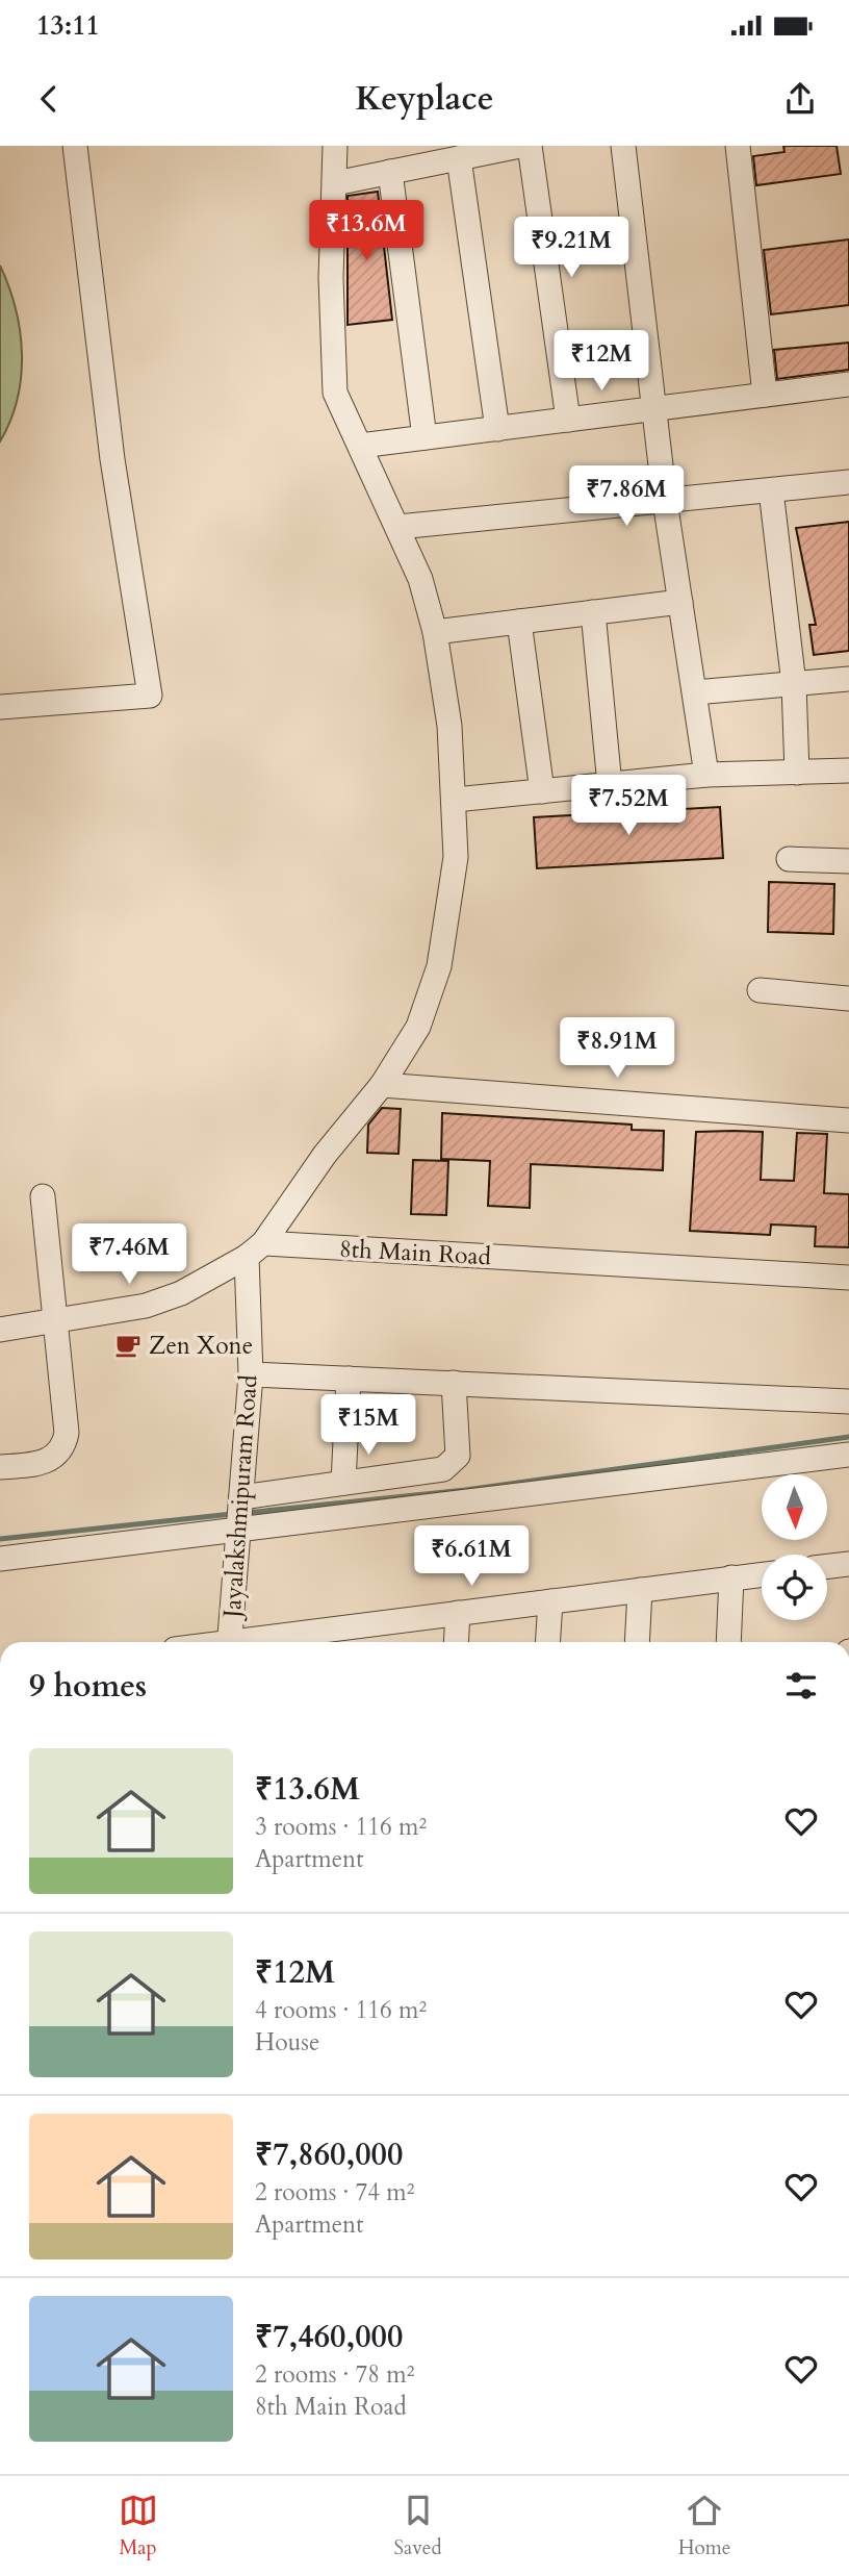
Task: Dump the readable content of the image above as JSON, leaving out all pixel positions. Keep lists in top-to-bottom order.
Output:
{
  "streets": {
    "street": ["8th Main Road", "Jayalakshmipuram Road"]
  },
  "crossings": [
    ["8th Main Road", "Jayalakshmipuram Road"]
  ],
  "places": {
    "cafe": ["Zen Xone"]
  },
  "north": "bottom",
  "page": {
    "status": "13:11",
    "header": "Keyplace",
    "price": [
      "₹13.6M",
      "₹9.21M",
      "₹12M",
      "₹7.86M",
      "₹7.52M",
      "₹8.91M",
      "₹7.46M",
      "₹15M",
      "₹6.61M"
    ],
    "heading": "9 homes",
    "list": [
      {
        "name": "₹13.6M",
        "note": "3 rooms · 116 m² · Apartment"
      },
      {
        "name": "₹12M",
        "note": "4 rooms · 116 m² · House"
      },
      {
        "name": "₹7,860,000",
        "note": "2 rooms · 74 m² · Apartment"
      },
      {
        "name": "₹7,460,000",
        "note": "2 rooms · 78 m² · 8th Main Road"
      }
    ],
    "tabs": ["Map", "Saved", "Home"]
  }
}
